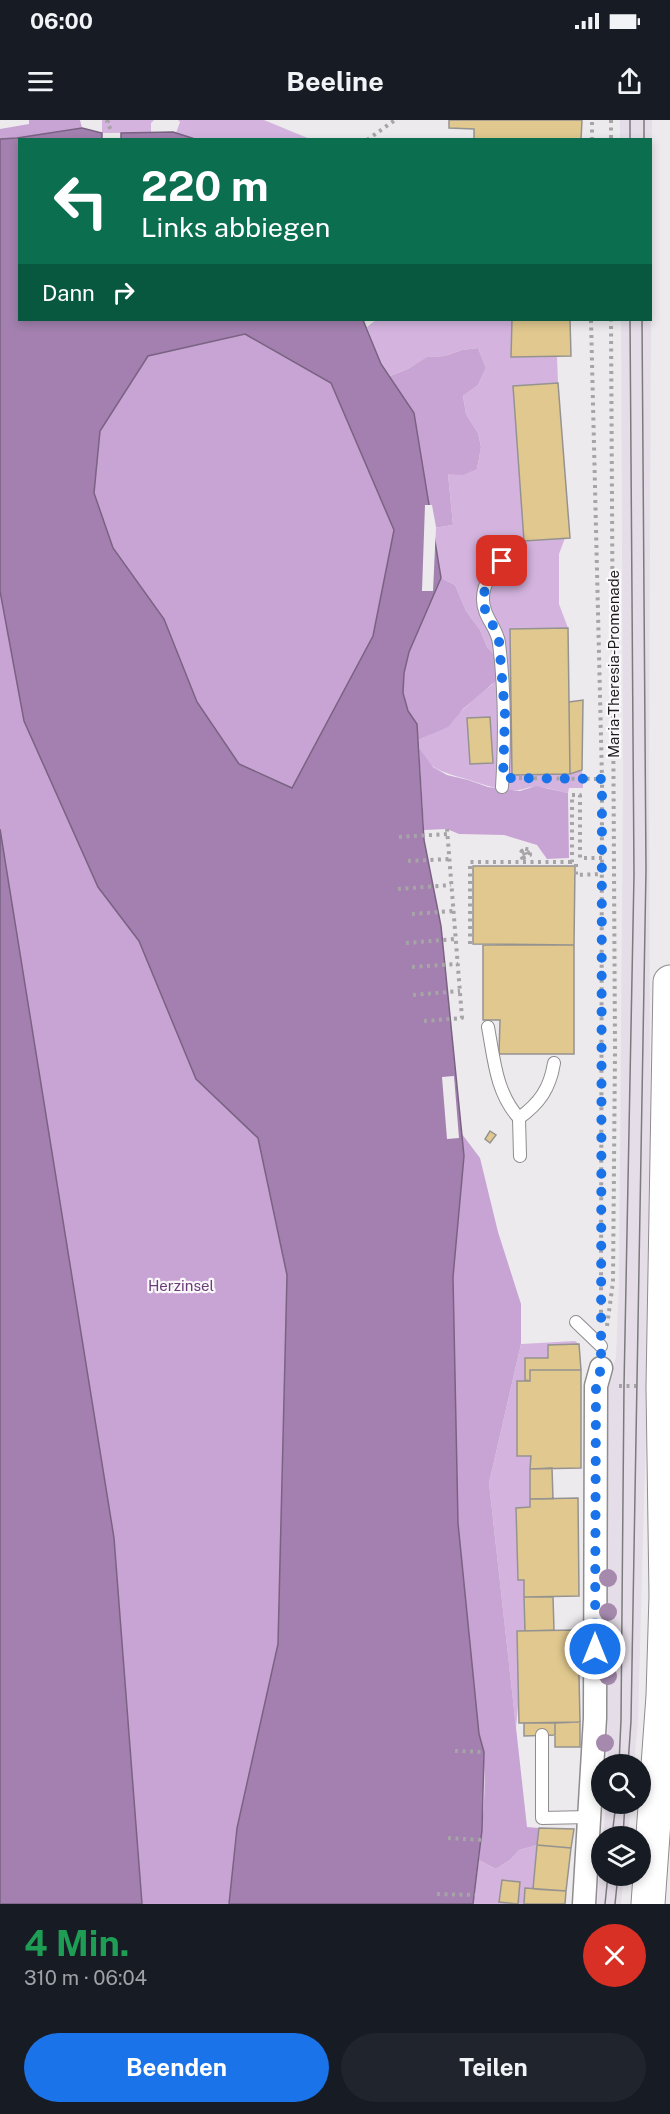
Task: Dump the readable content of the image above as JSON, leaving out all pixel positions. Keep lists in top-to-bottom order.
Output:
{
  "streets": {
    "path": ["Maria-Theresia-Promenade"]
  },
  "parks": ["Herzinsel"],
  "page": {
    "status": "06:00",
    "header": "Beeline",
    "turn": ["220 m", "Links abbiegen"],
    "then": "Dann",
    "heading": ["4 Min.", "310 m · 06:04"],
    "buttons": ["Beenden", "Teilen"]
  }
}
